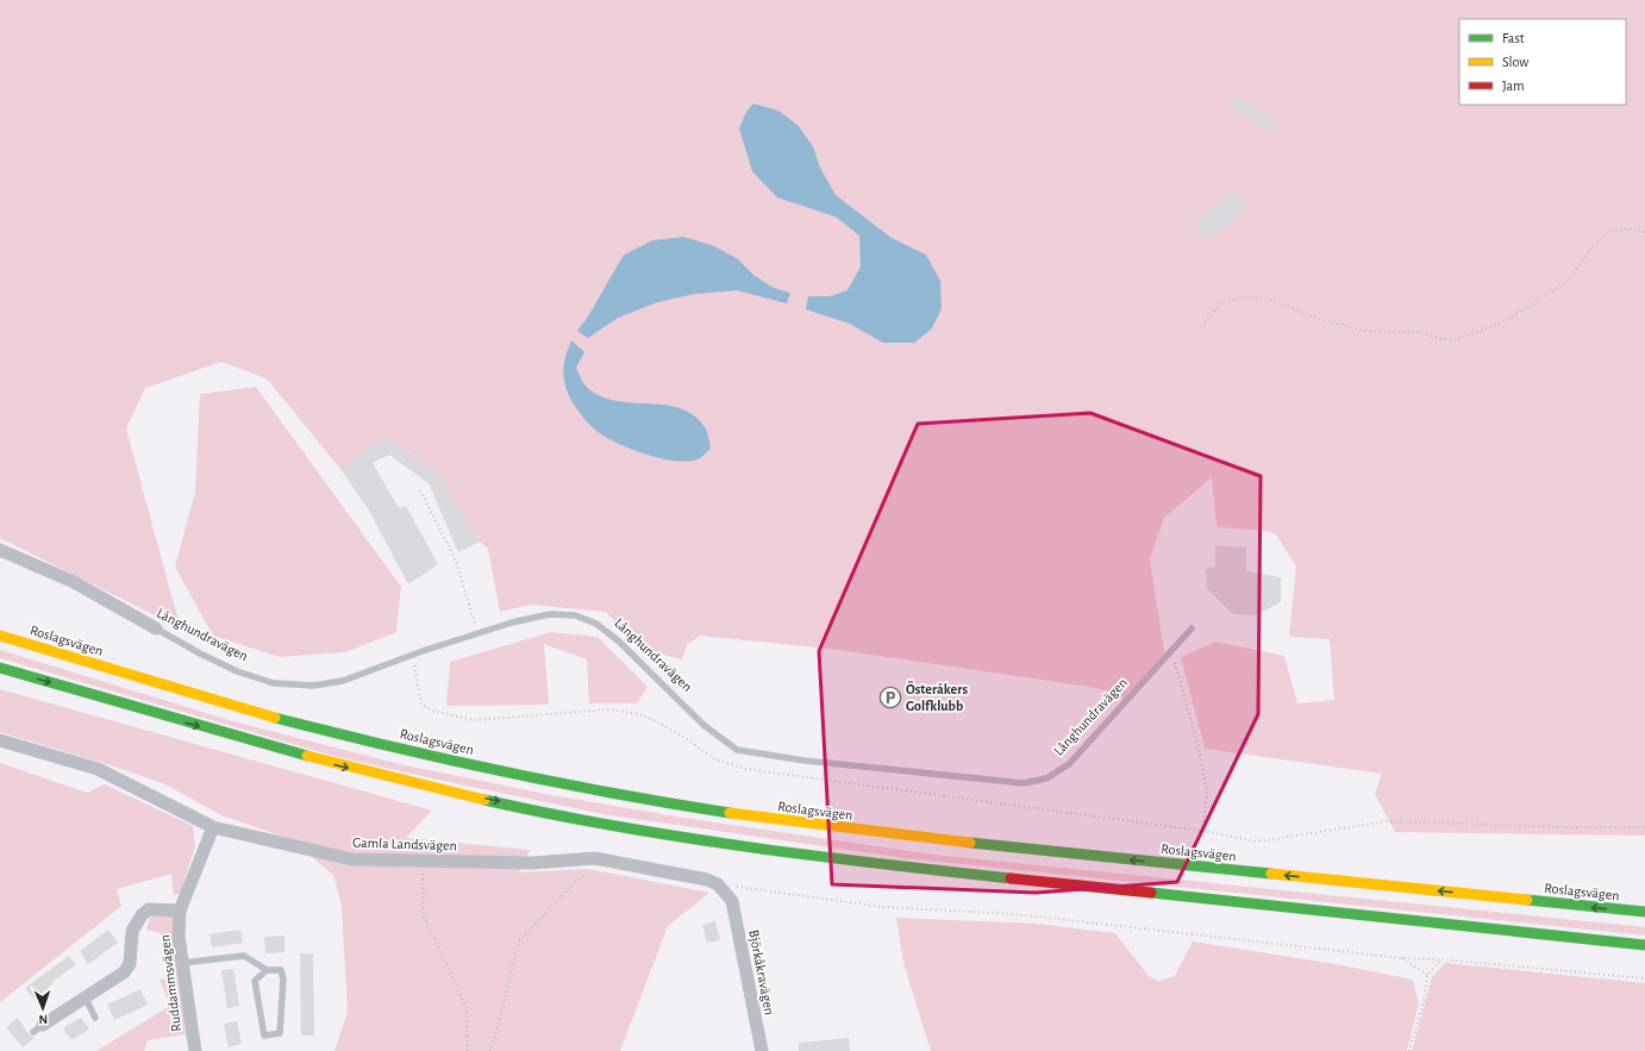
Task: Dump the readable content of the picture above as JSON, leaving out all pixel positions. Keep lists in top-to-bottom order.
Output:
{
  "streets": {
    "main road": ["Roslagsvägen"],
    "street": [
      "Långhundravägen",
      "Gamla Landsvägen",
      "Björkåkravägen",
      "Ruddammsvägen"
    ]
  },
  "crossings": [
    ["Gamla Landsvägen", "Björkåkravägen"],
    ["Gamla Landsvägen", "Ruddammsvägen"]
  ],
  "places": {
    "parking": ["Österåkers Golfklubb"]
  },
  "legend": ["Fast", "Slow", "Jam"],
  "north": "bottom"
}
